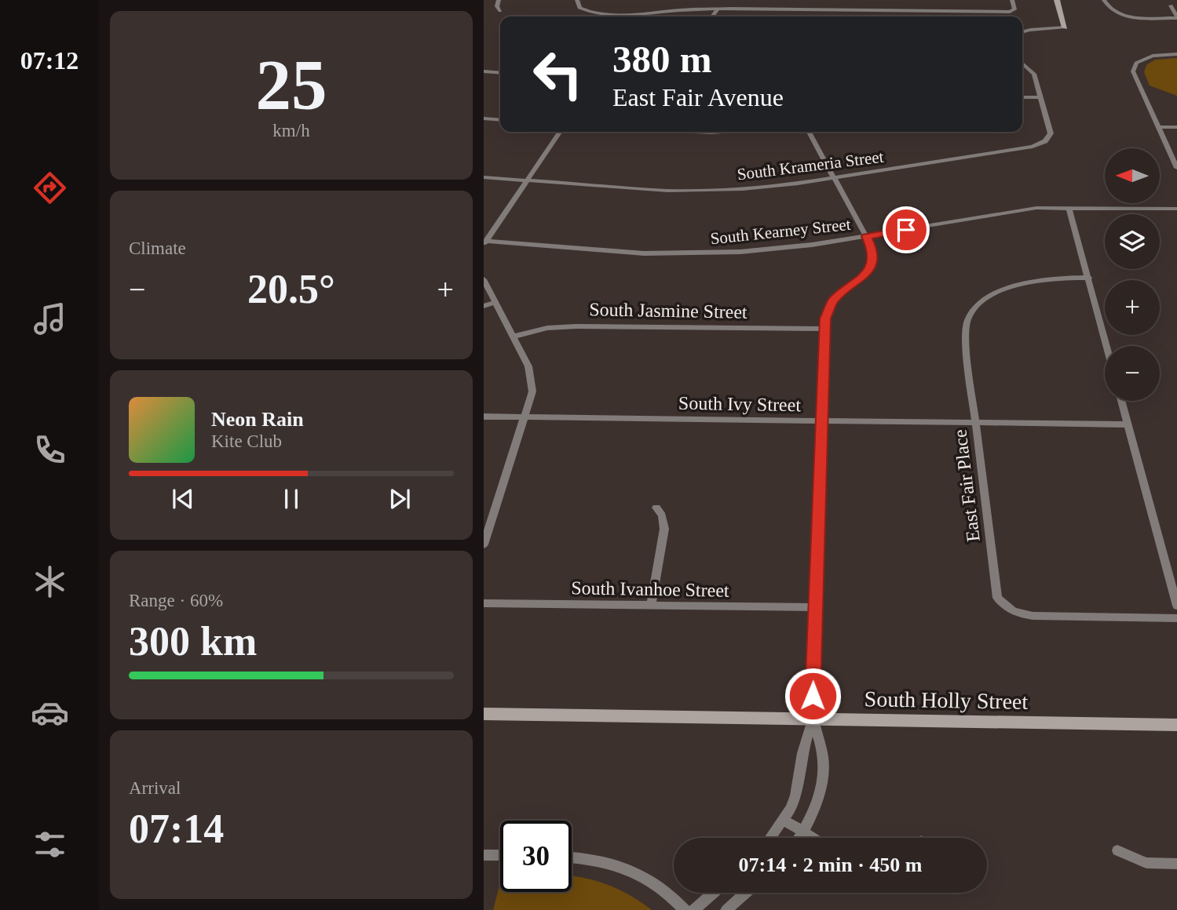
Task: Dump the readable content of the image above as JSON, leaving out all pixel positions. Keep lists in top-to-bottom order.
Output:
{
  "streets": {
    "main road": ["South Holly Street"],
    "street": [
      "South Krameria Street",
      "South Kearney Street",
      "South Jasmine Street",
      "South Ivy Street",
      "East Fair Place",
      "South Ivanhoe Street"
    ]
  },
  "crossings": [
    ["South Ivy Street", "East Fair Place"]
  ],
  "north": "left",
  "page": {
    "tabs": "07:12",
    "tile": [
      ["25", "km/h"],
      "Climate",
      ["Range · 60%", "300 km"],
      ["Arrival", "07:14"]
    ],
    "turn": ["380 m", "East Fair Avenue"],
    "map_buttons": ["+", "−"],
    "heat": ["−", "20.5°", "+"],
    "song": ["Neon Rain", "Kite Club"],
    "limit": "30",
    "trip": "07:14 · 2 min · 450 m"
  }
}
